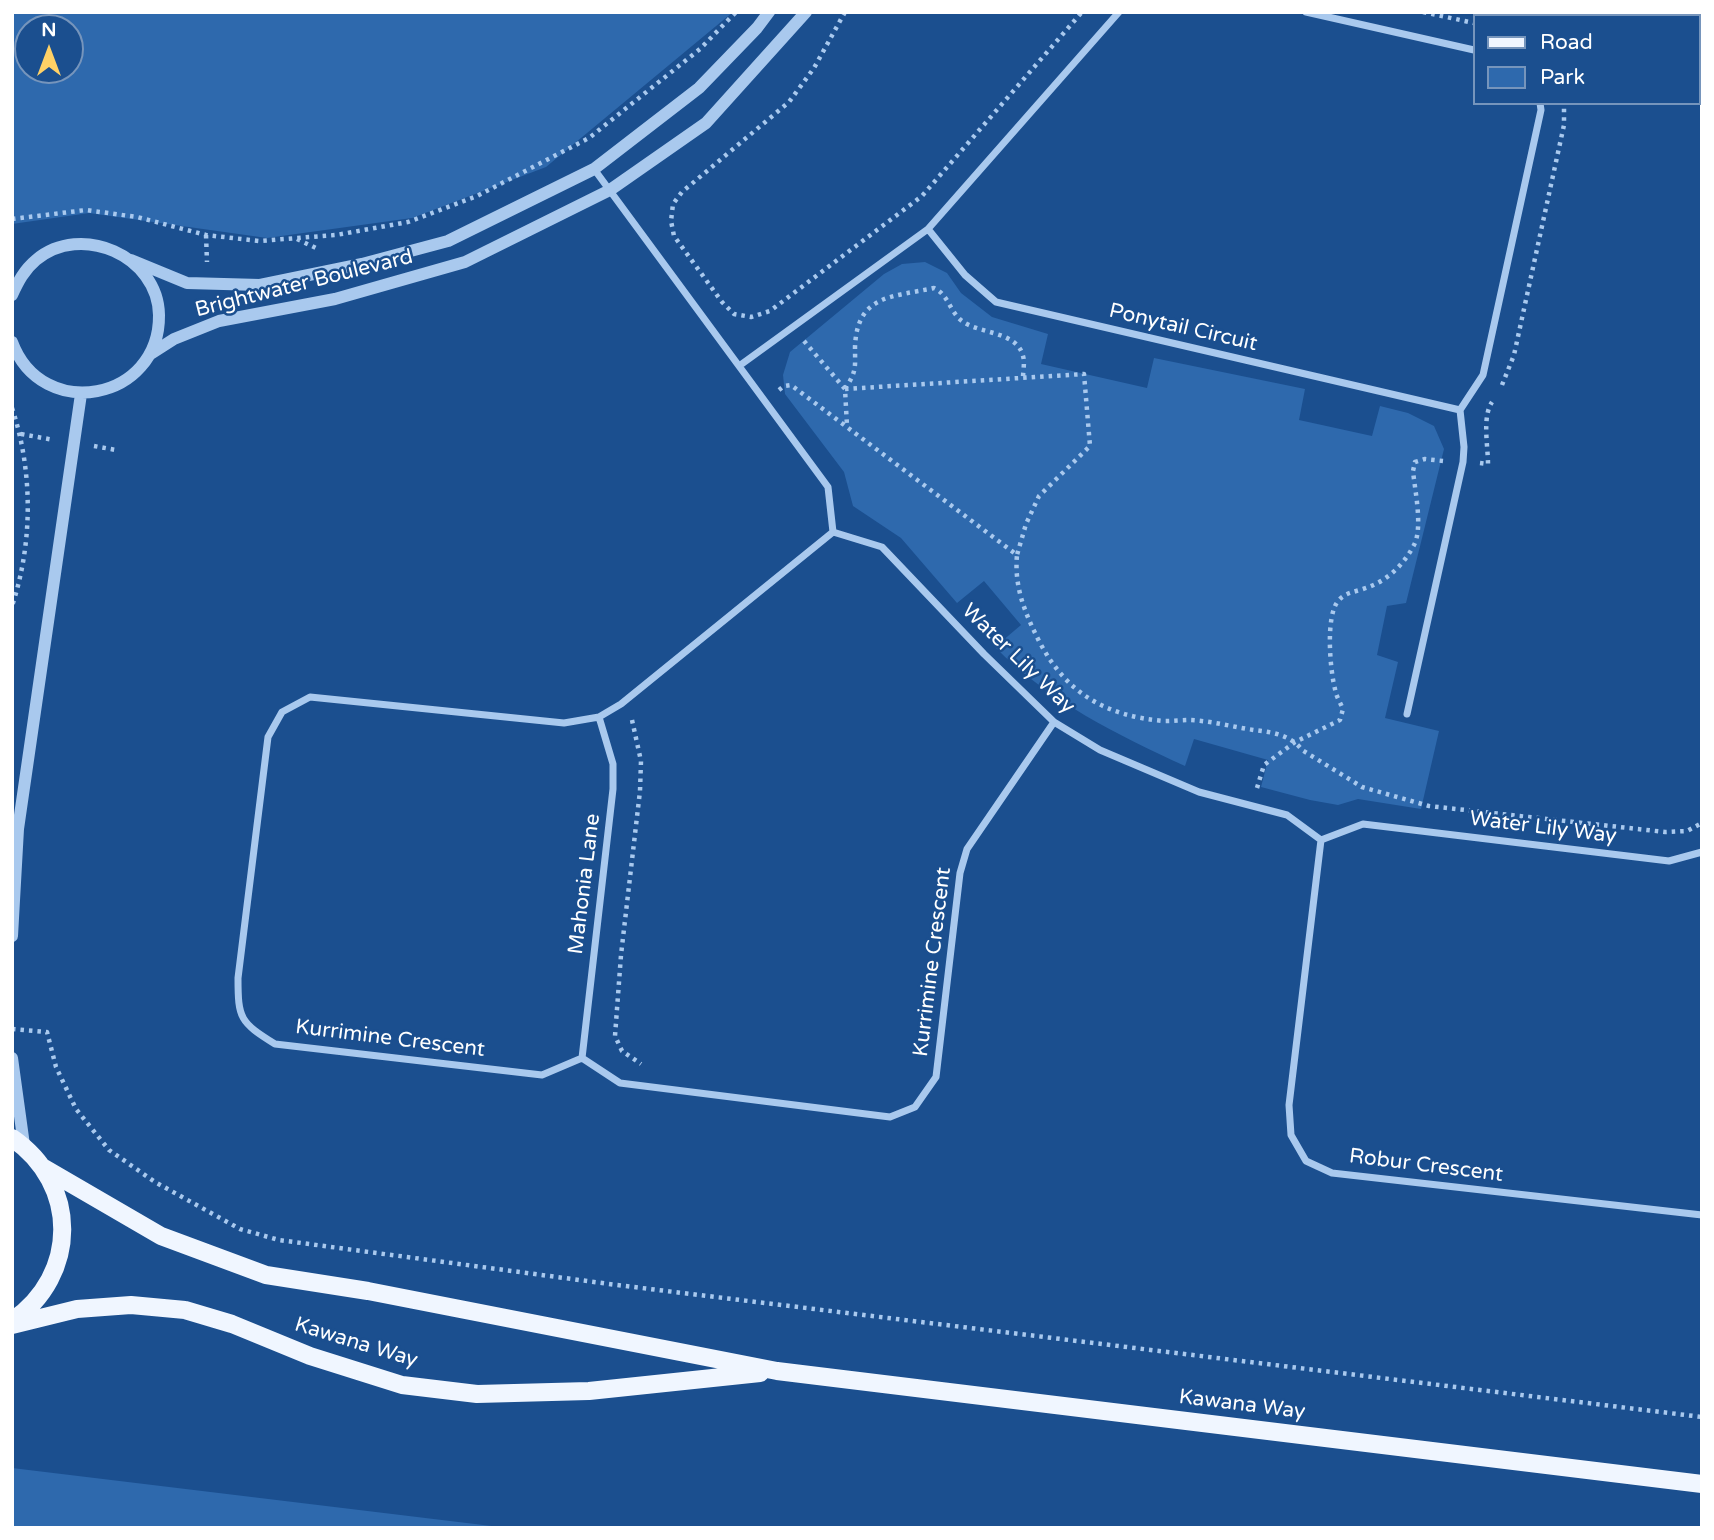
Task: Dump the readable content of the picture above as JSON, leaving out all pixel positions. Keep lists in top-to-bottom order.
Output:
{
  "streets": {
    "main road": ["Kawana Way"],
    "street": [
      "Brightwater Boulevard",
      "Ponytail Circuit",
      "Water Lily Way",
      "Mahonia Lane",
      "Kurrimine Crescent",
      "Robur Crescent"
    ]
  },
  "crossings": [
    ["Water Lily Way", "Kurrimine Crescent"],
    ["Water Lily Way", "Robur Crescent"],
    ["Mahonia Lane", "Kurrimine Crescent"]
  ],
  "legend": ["Road", "Park"],
  "north": "top"
}
